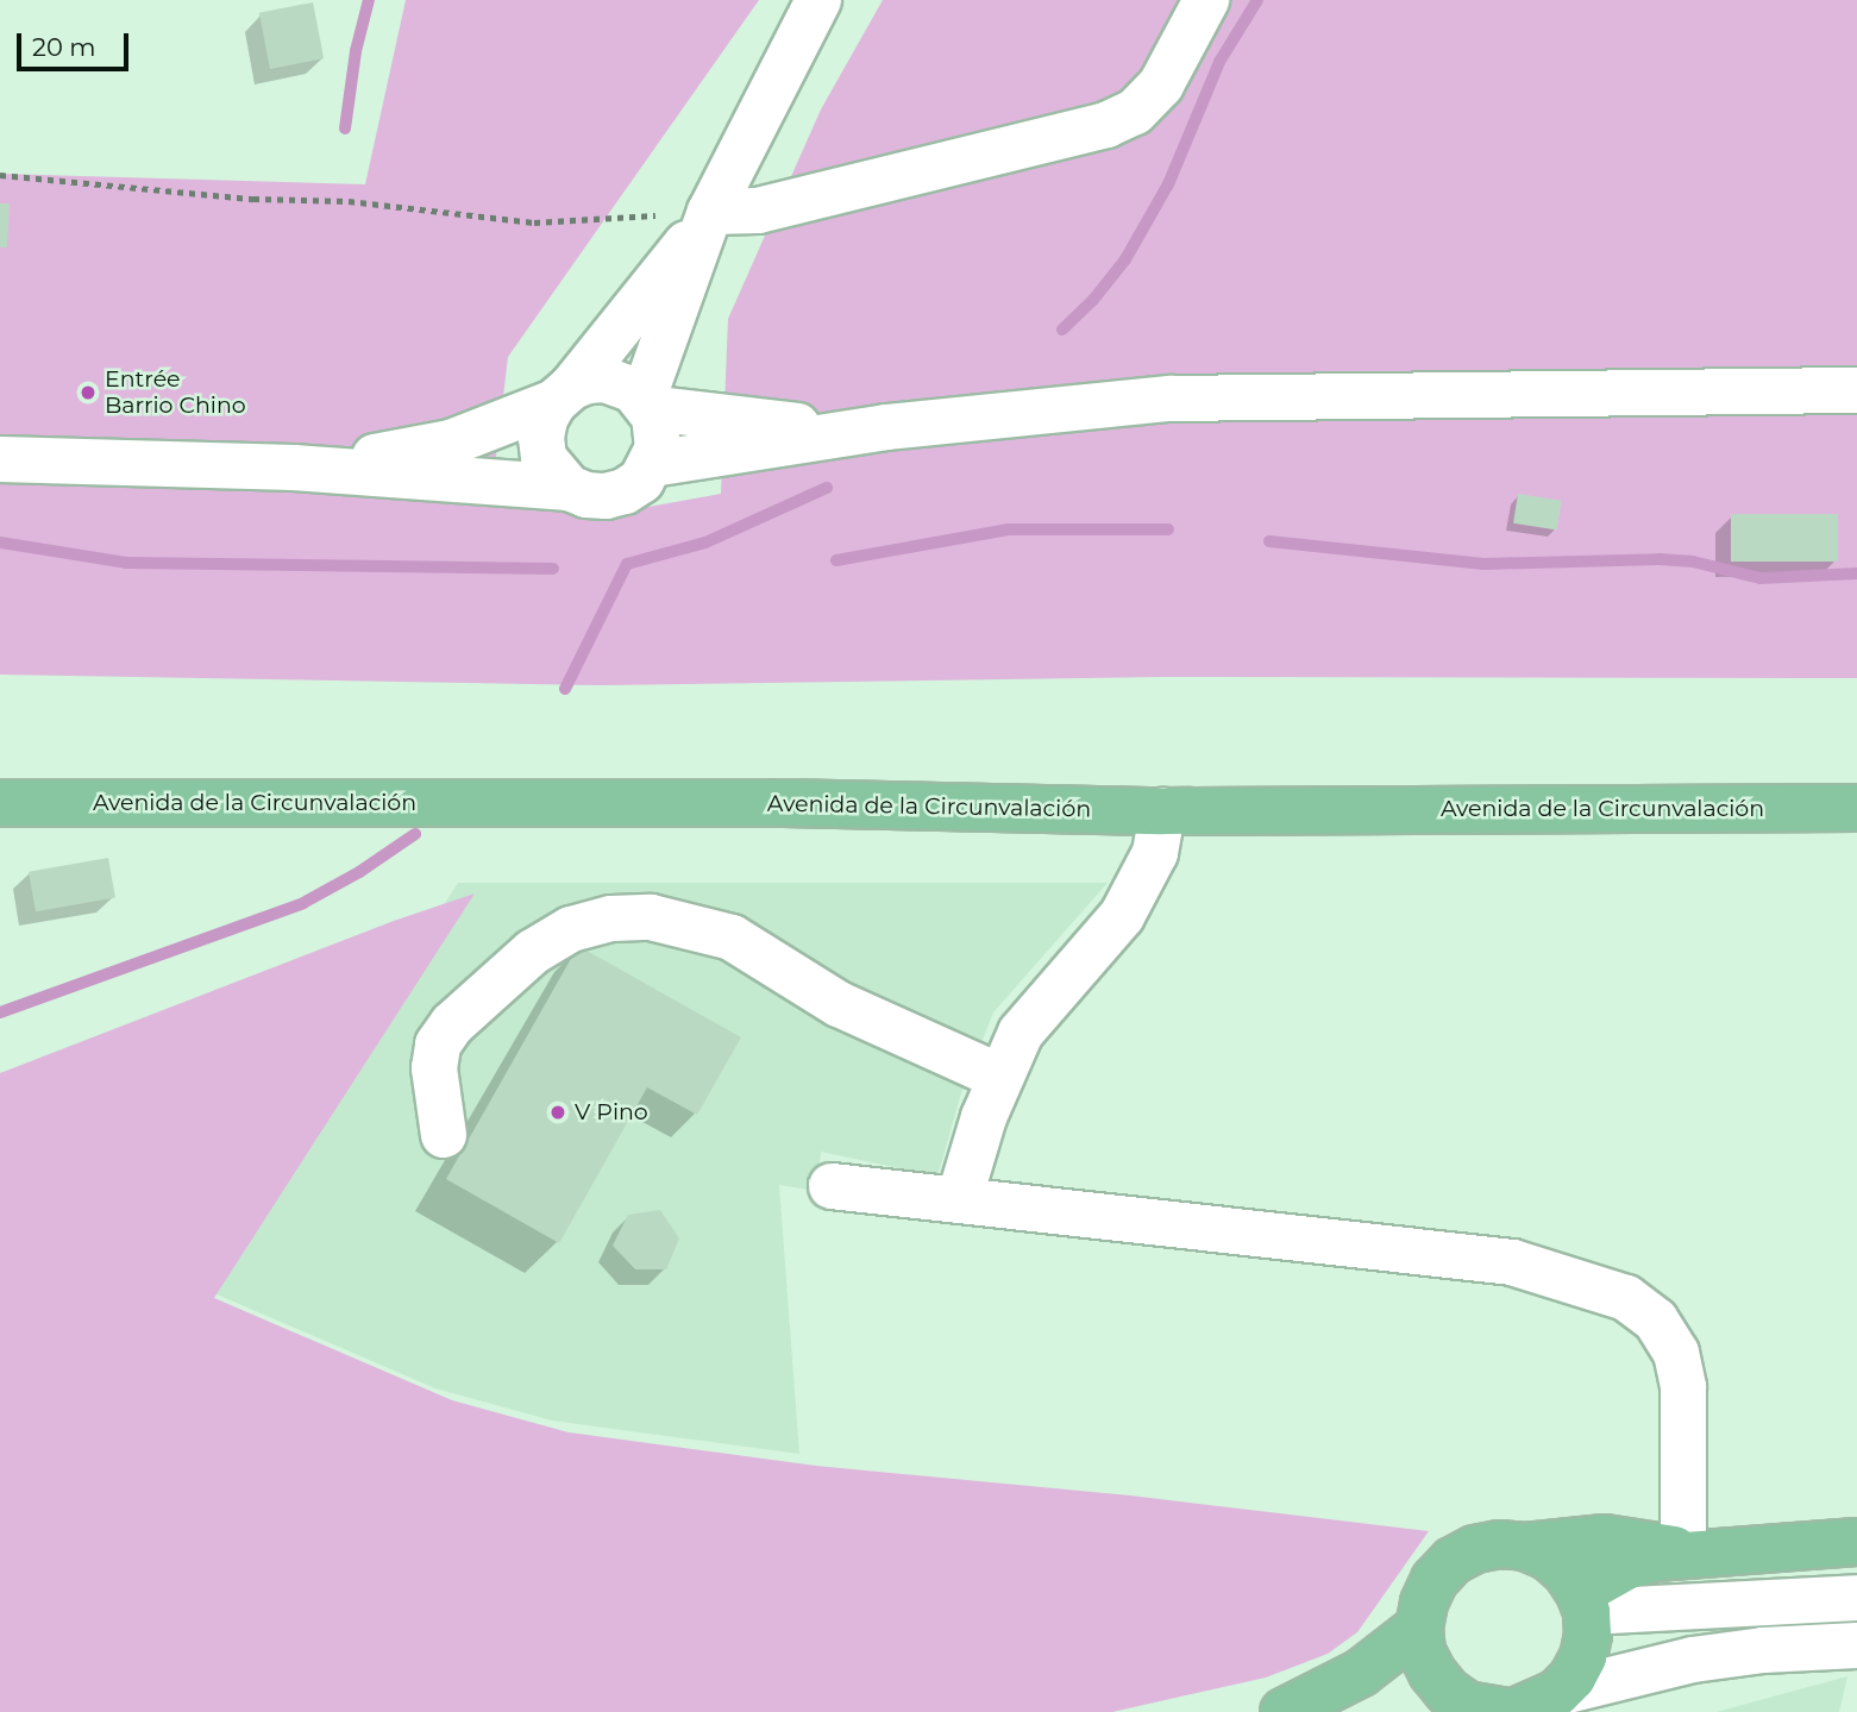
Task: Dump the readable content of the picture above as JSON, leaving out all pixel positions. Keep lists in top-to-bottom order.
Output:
{
  "streets": {
    "main road": ["Avenida de la Circunvalación"]
  },
  "places": ["Entrée Barrio Chino", "V Pino"],
  "scale_bar": "20 m"
}
